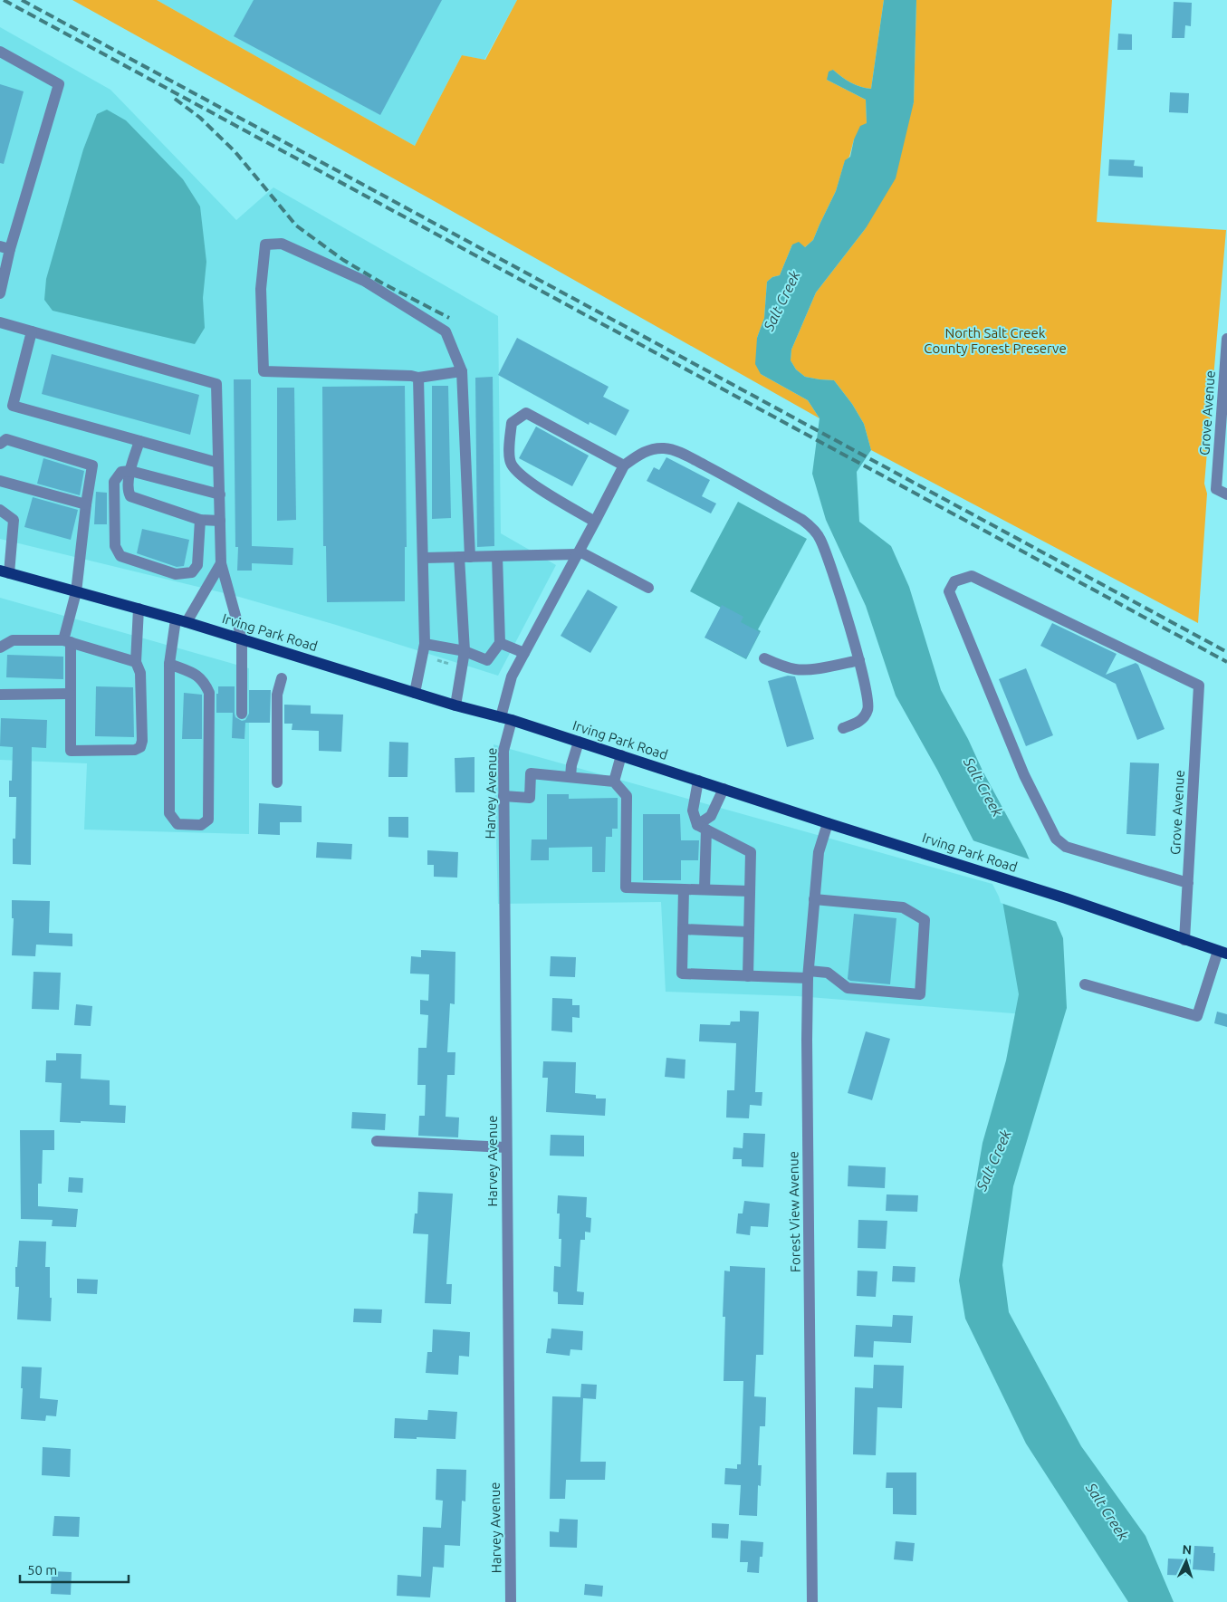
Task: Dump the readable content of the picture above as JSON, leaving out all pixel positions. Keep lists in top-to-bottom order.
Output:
{
  "streets": {
    "main road": ["Irving Park Road"],
    "street": ["Grove Avenue", "Harvey Avenue", "Forest View Avenue"]
  },
  "crossings": [
    ["Grove Avenue", "Irving Park Road"],
    ["Irving Park Road", "Harvey Avenue"],
    ["Irving Park Road", "Forest View Avenue"]
  ],
  "water": ["Salt Creek"],
  "parks": ["North Salt Creek County Forest Preserve"],
  "scale_bar": "50 m",
  "north": "top"
}
